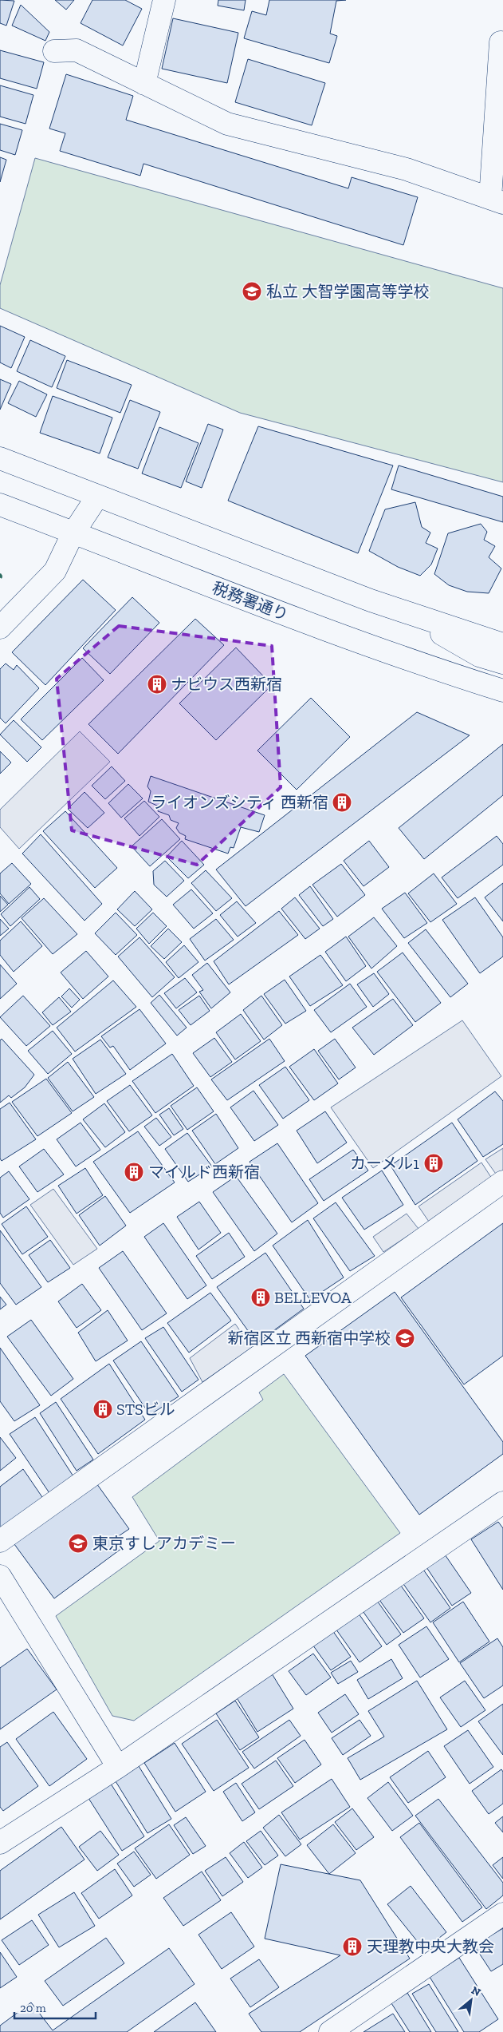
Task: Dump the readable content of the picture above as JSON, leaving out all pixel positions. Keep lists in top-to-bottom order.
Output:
{
  "streets": {
    "street": ["税務署通り"]
  },
  "places": {
    "school or university": ["私立 大智学園高等学校", "新宿区立 西新宿中学校", "東京すしアカデミー"],
    "building": [
      "ナビウス西新宿",
      "ライオンズシティ 西新宿",
      "カーメル1",
      "マイルド西新宿",
      "BELLEVOA",
      "STSビル",
      "天理教中央大教会"
    ]
  },
  "scale_bar": "20 m",
  "north": "top right"
}
